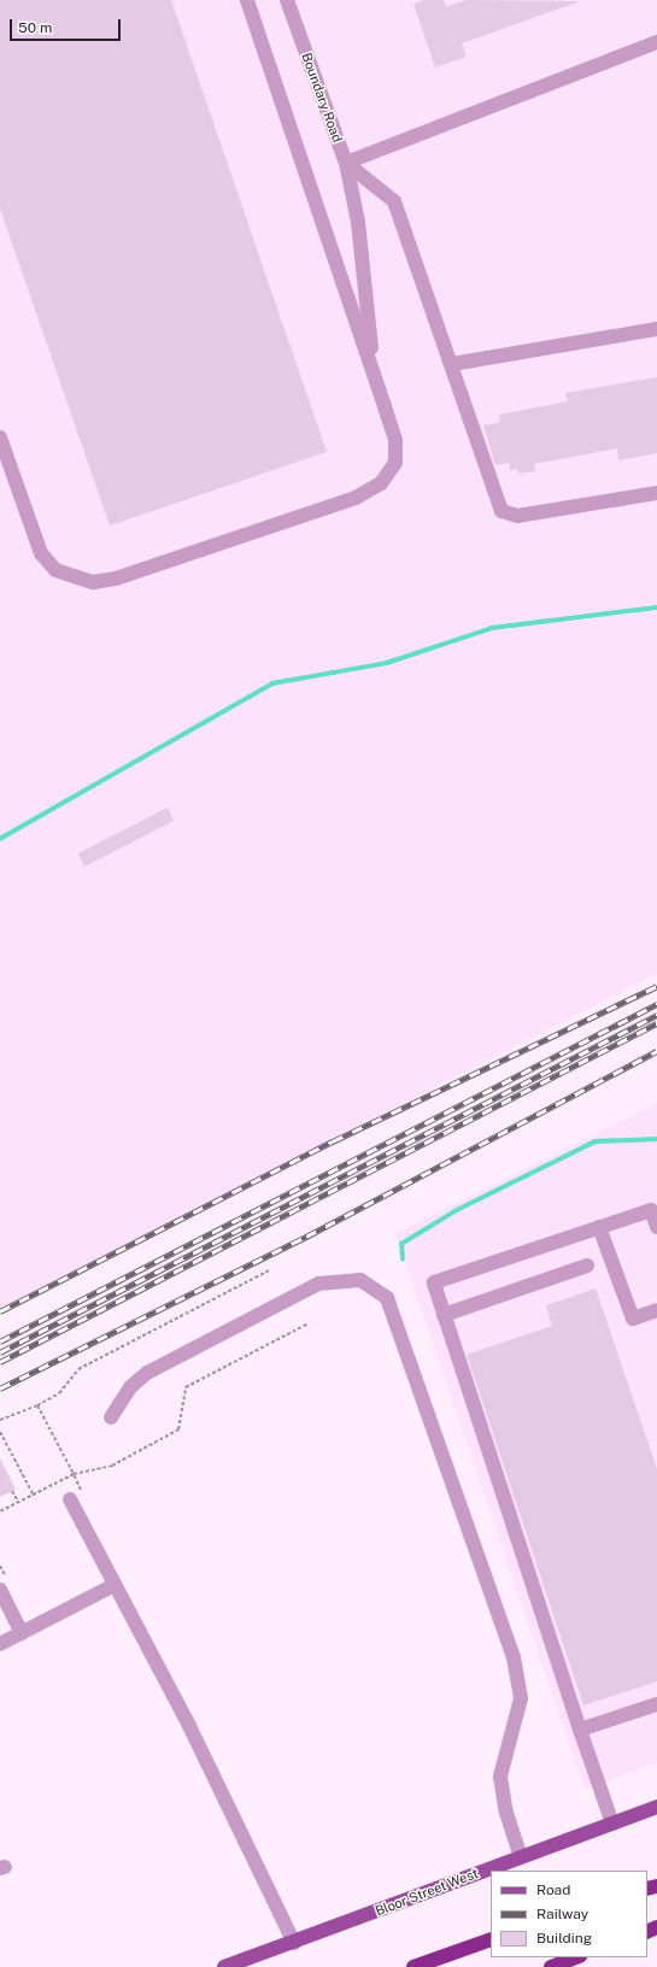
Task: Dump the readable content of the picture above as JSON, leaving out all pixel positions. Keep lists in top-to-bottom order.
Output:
{
  "streets": {
    "main road": ["Bloor Street West"],
    "street": ["Boundary Road"]
  },
  "legend": ["Road", "Railway", "Building"],
  "scale_bar": "50 m"
}
